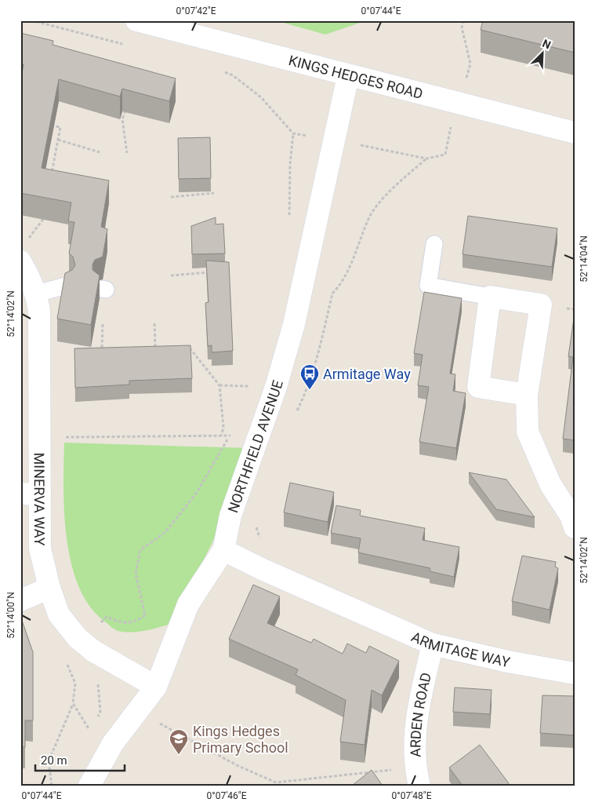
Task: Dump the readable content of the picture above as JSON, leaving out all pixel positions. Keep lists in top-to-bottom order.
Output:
{
  "streets": {
    "street": [
      "KINGS HEDGES ROAD",
      "NORTHFIELD AVENUE",
      "MINERVA WAY",
      "ARMITAGE WAY",
      "ARDEN ROAD"
    ]
  },
  "crossings": [
    ["KINGS HEDGES ROAD", "NORTHFIELD AVENUE"],
    ["NORTHFIELD AVENUE", "MINERVA WAY"],
    ["NORTHFIELD AVENUE", "ARMITAGE WAY"],
    ["ARMITAGE WAY", "ARDEN ROAD"]
  ],
  "places": {
    "bus stop": ["Armitage Way"],
    "school or university": ["Kings Hedges Primary School"]
  },
  "scale_bar": "20 m",
  "north": "top right",
  "coordinates": [
    "0°07'42\"E",
    "0°07'44\"E",
    "52°14'04\"N",
    "52°14'02\"N",
    "52°14'00\"N",
    "0°07'46\"E",
    "0°07'48\"E"
  ]
}
